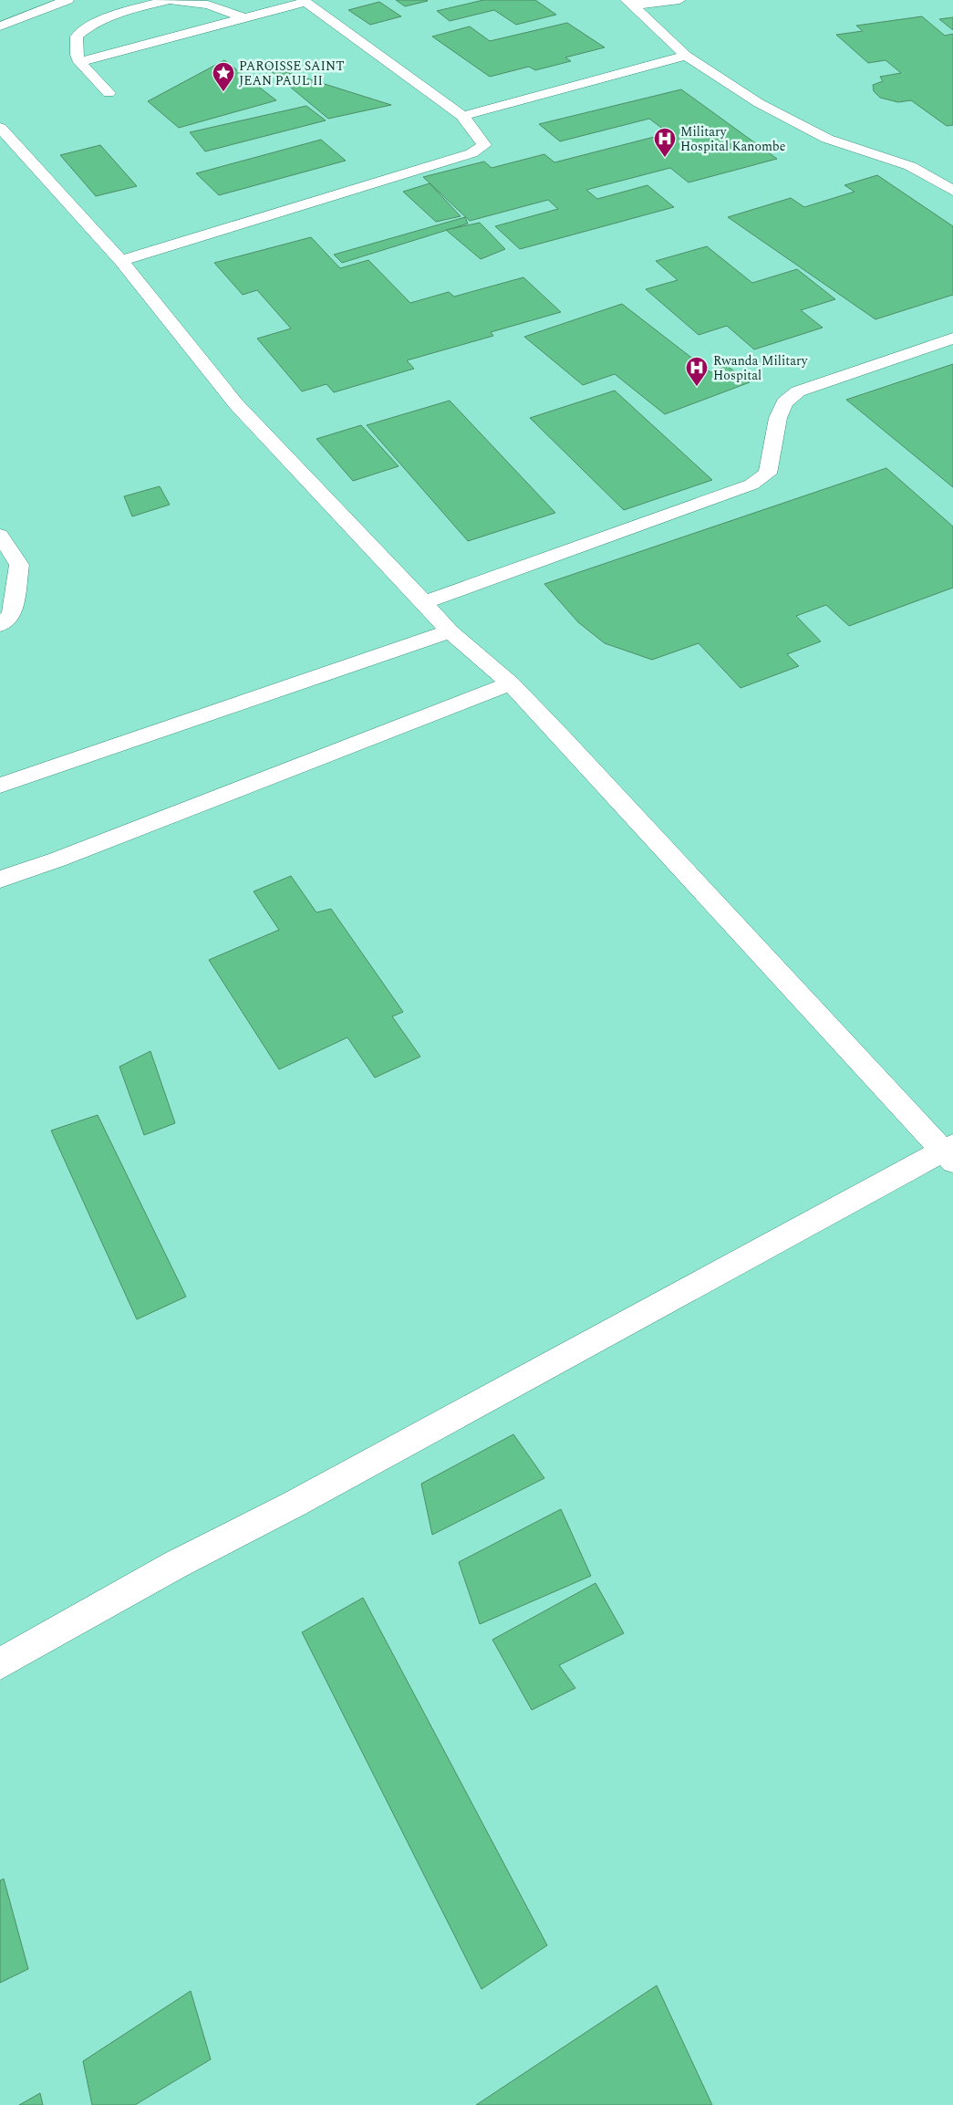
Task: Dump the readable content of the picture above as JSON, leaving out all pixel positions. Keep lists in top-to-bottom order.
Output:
{
  "places": {
    "place": ["PAROISSE SAINT JEAN PAUL II"],
    "hospital": ["Military Hospital Kanombe", "Rwanda Military Hospital"]
  }
}
